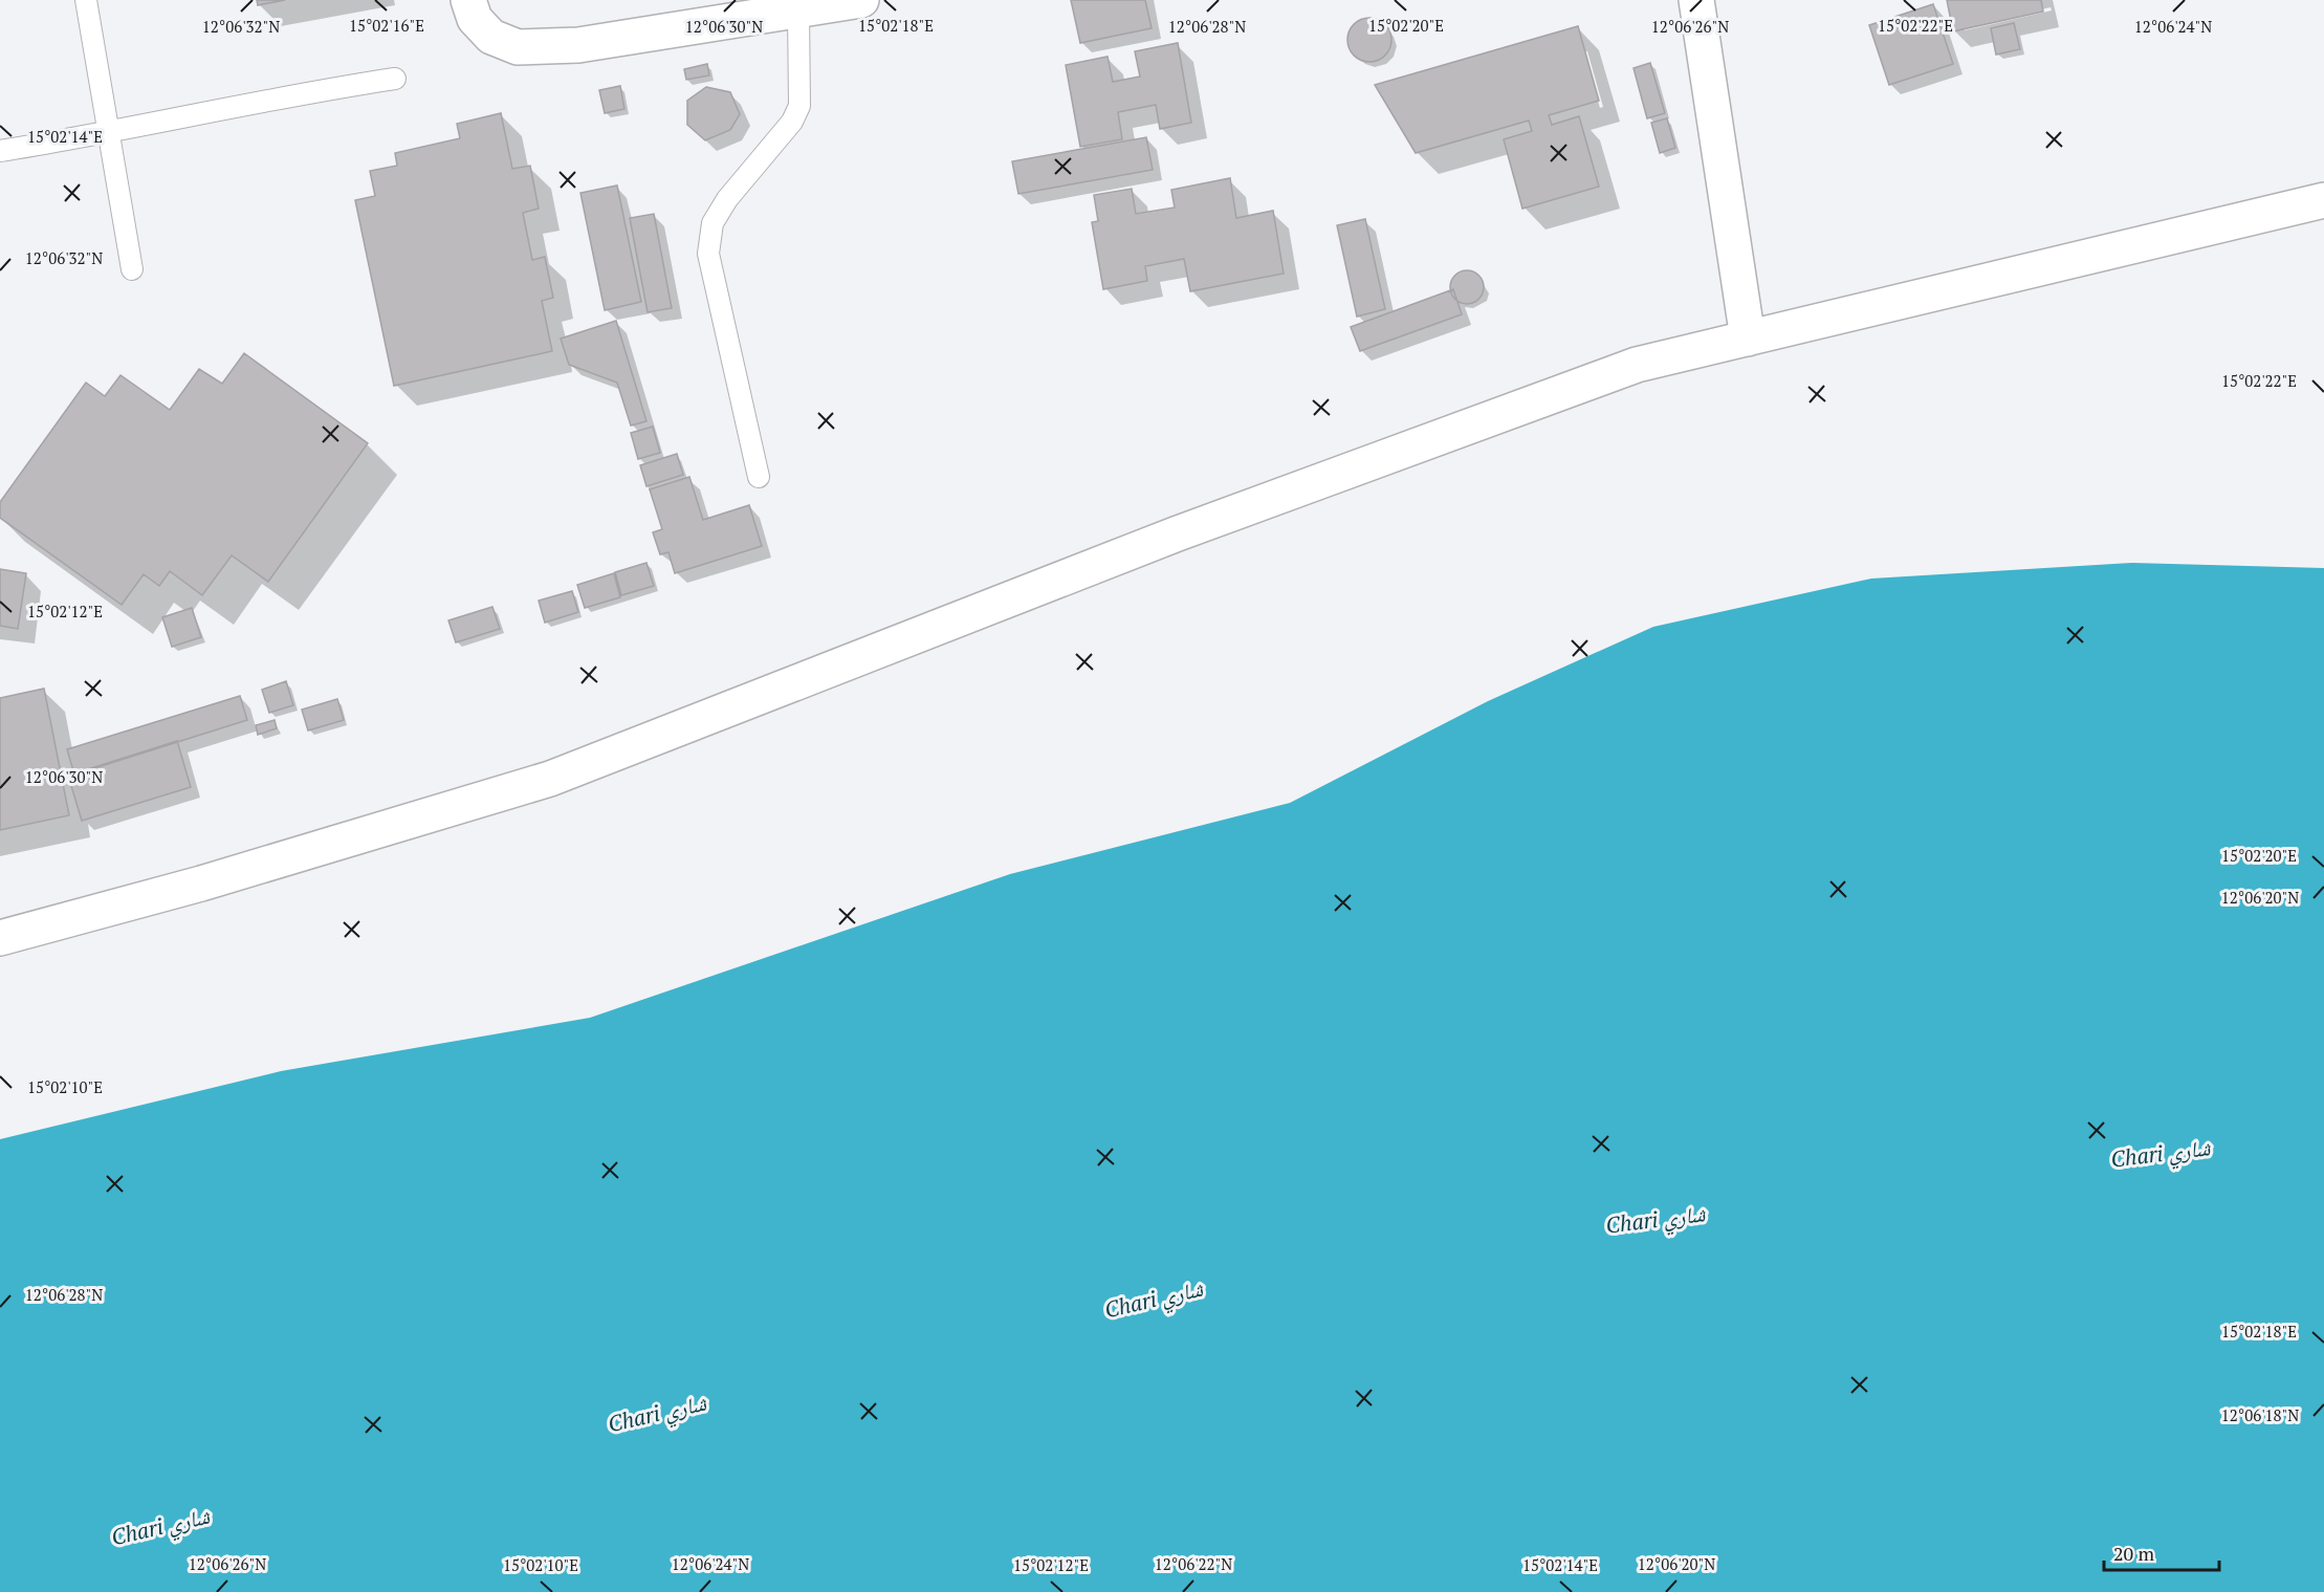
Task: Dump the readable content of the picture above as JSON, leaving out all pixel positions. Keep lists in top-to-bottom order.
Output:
{
  "water": ["Chari شاري"],
  "scale_bar": "20 m",
  "coordinates": [
    "15°02'16\"E",
    "15°02'18\"E",
    "15°02'20\"E",
    "15°02'22\"E",
    "12°06'32\"N",
    "12°06'30\"N",
    "12°06'28\"N",
    "12°06'26\"N",
    "12°06'24\"N",
    "15°02'14\"E",
    "15°02'12\"E",
    "12°06'20\"N",
    "15°02'10\"E",
    "12°06'18\"N",
    "12°06'22\"N"
  ]
}
